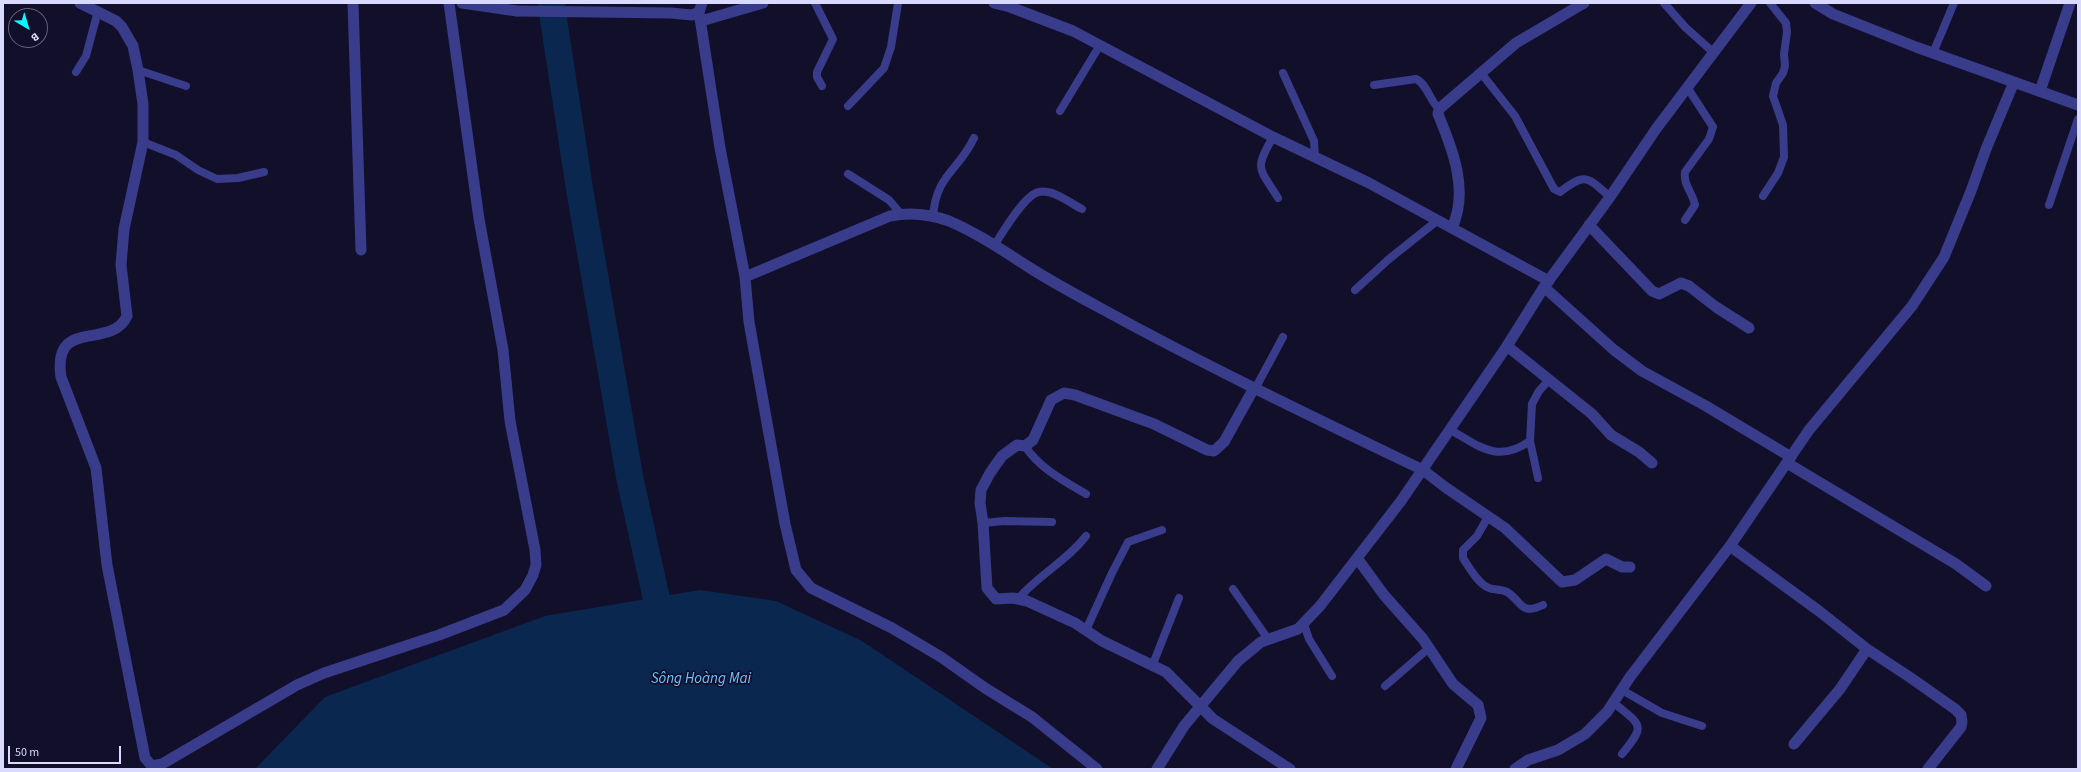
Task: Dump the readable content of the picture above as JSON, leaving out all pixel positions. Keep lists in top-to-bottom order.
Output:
{
  "water": ["Sông Hoàng Mai"],
  "scale_bar": "50 m",
  "north": "bottom right"
}
